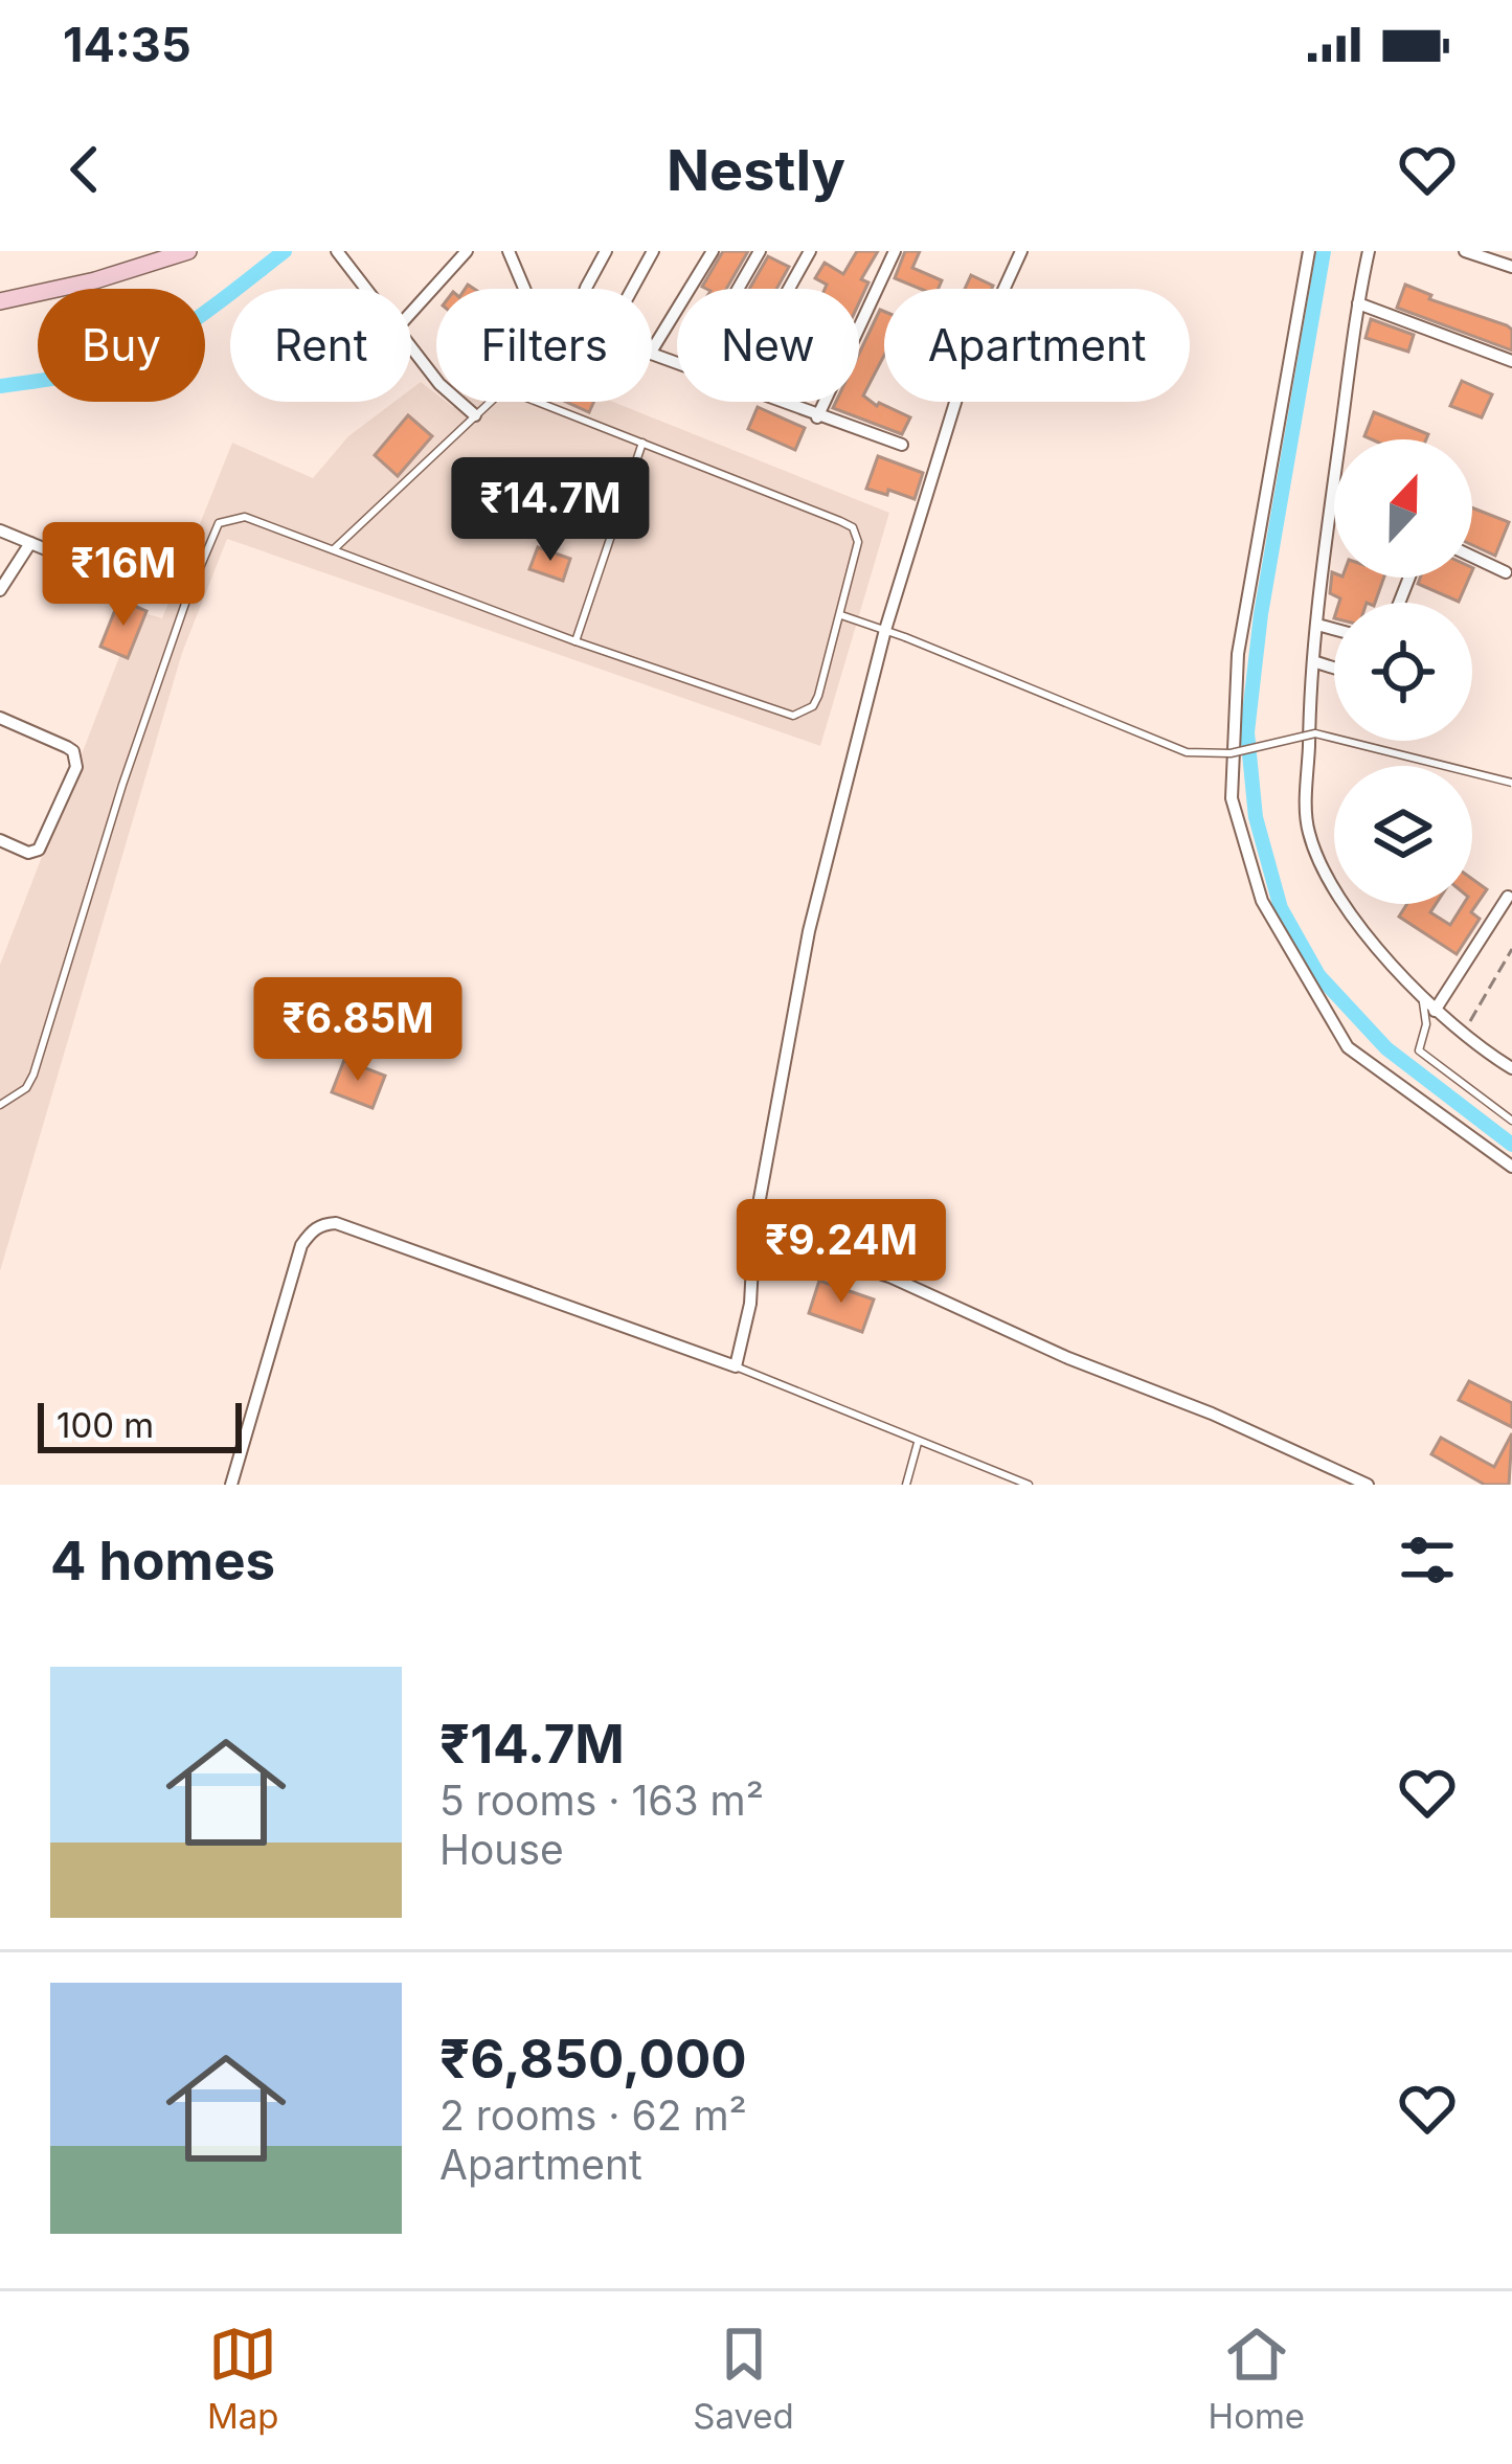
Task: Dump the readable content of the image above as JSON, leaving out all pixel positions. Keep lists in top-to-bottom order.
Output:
{
  "scale_bar": "100 m",
  "north": "top",
  "page": {
    "status": "14:35",
    "header": "Nestly",
    "chip": [
      "Buy",
      "Rent",
      "Filters",
      "New",
      "Apartment"
    ],
    "price": [
      "₹14.7M",
      "₹16M",
      "₹6.85M",
      "₹9.24M"
    ],
    "scale": "100 m",
    "heading": "4 homes",
    "list": [
      {
        "name": "₹14.7M",
        "note": "5 rooms · 163 m² · House"
      },
      {
        "name": "₹6,850,000",
        "note": "2 rooms · 62 m² · Apartment"
      }
    ],
    "tabs": ["Map", "Saved", "Home"]
  }
}
